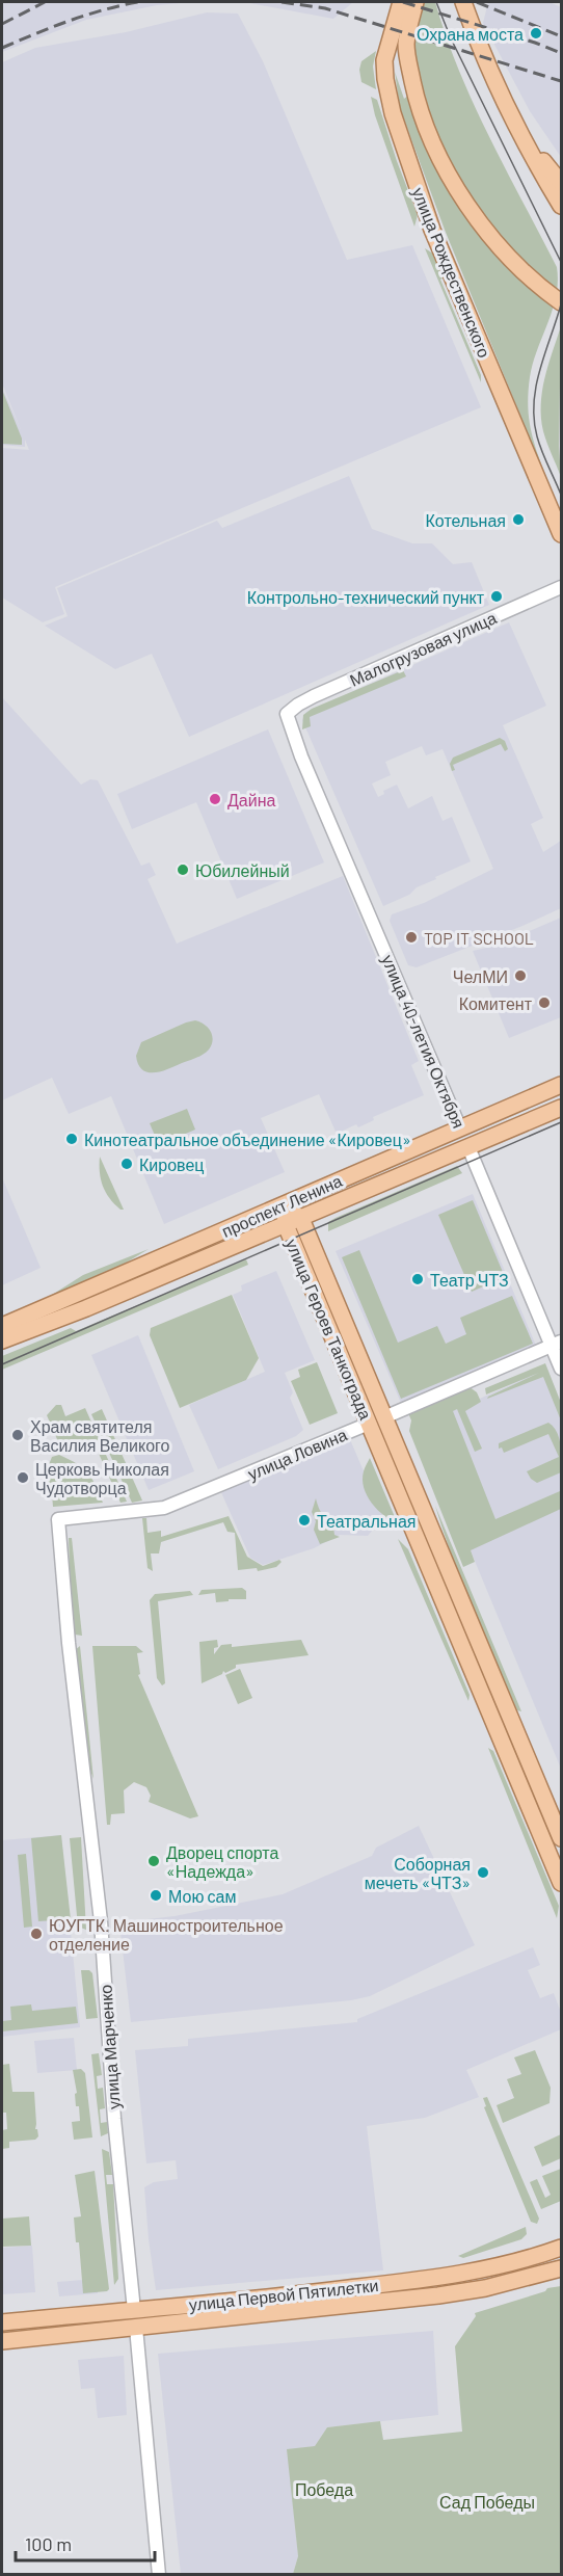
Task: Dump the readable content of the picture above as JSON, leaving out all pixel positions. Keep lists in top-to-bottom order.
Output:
{
  "streets": {
    "main road": [
      "улица Рождественского",
      "улица 40-летия Октября",
      "проспект Ленина",
      "улица Героев Танкограда",
      "улица Ловина",
      "улица Марченко",
      "улица Первой Пятилетки"
    ],
    "street": ["Малогрузовая улица"]
  },
  "crossings": [
    ["Малогрузовая улица", "улица 40-летия Октября"],
    ["улица 40-летия Октября", "проспект Ленина"],
    ["улица 40-летия Октября", "улица Ловина"],
    ["проспект Ленина", "улица Героев Танкограда"],
    ["улица Героев Танкограда", "улица Ловина"],
    ["улица Ловина", "улица Марченко"],
    ["улица Марченко", "улица Первой Пятилетки"]
  ],
  "parks": ["Победа", "Сад Победы"],
  "places": [
    "Охрана моста",
    "Котельная",
    "Контрольно-технический пункт",
    "Дайна",
    "Юбилейный",
    "TOP IT SCHOOL",
    "ЧелМИ",
    "Комитент",
    "Кинотеатральное объединение «Кировец»",
    "Кировец",
    "Театр ЧТЗ",
    "Храм святителя Василия Великого",
    "Церковь Николая Чудотворца",
    "Театральная",
    "Дворец спорта «Надежда»",
    "Соборная мечеть «ЧТЗ»",
    "Мою сам",
    "ЮУГТК. Машиностроительное отделение"
  ],
  "scale_bar": "100 m"
}
